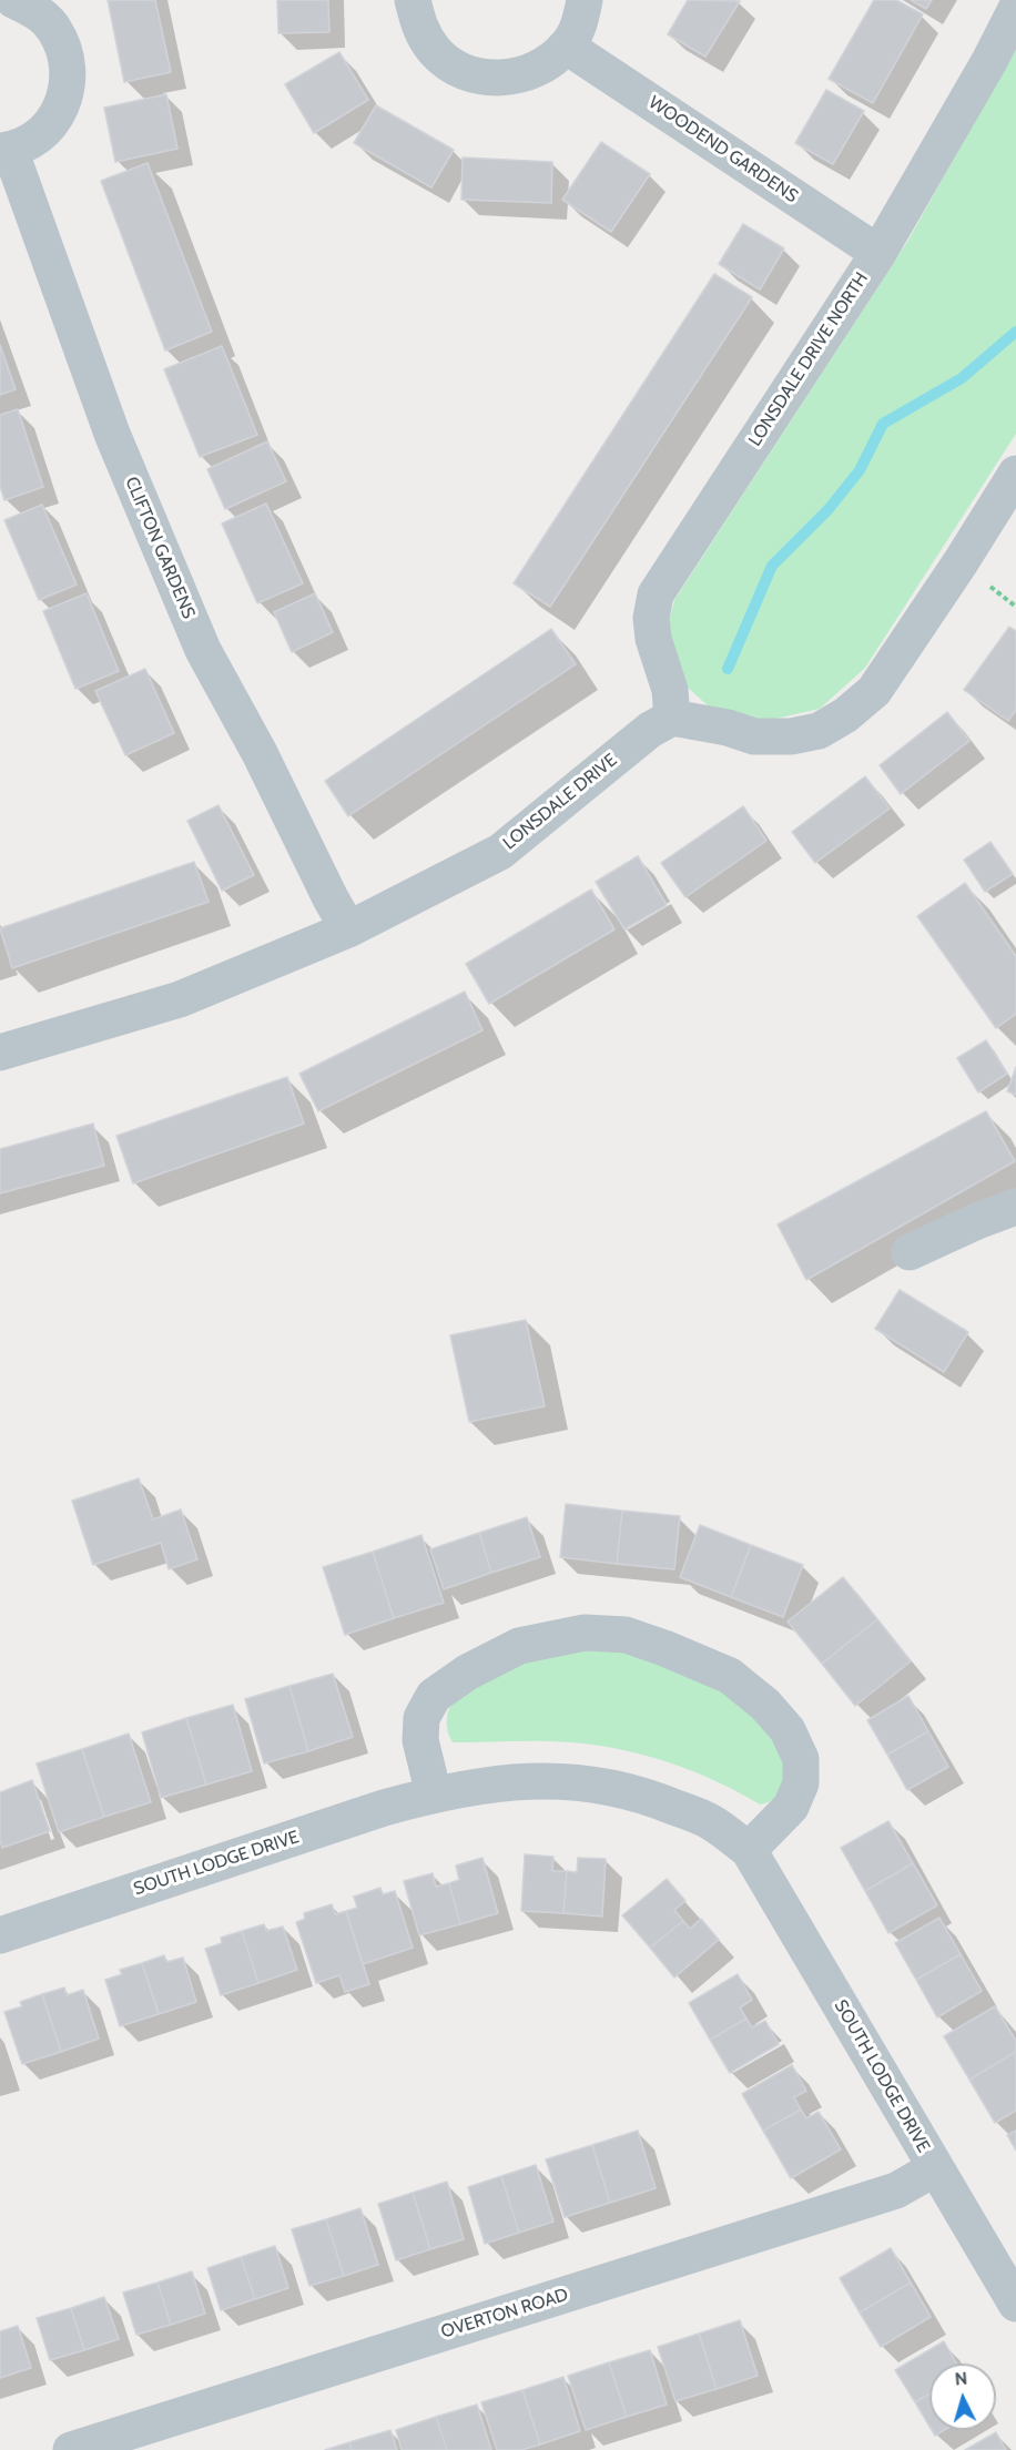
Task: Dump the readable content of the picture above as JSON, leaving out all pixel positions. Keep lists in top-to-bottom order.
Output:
{
  "streets": {
    "street": [
      "WOODEND GARDENS",
      "LONSDALE DRIVE NORTH",
      "CLIFTON GARDENS",
      "LONSDALE DRIVE",
      "SOUTH LODGE DRIVE",
      "OVERTON ROAD"
    ]
  },
  "crossings": [
    ["WOODEND GARDENS", "LONSDALE DRIVE NORTH"],
    ["LONSDALE DRIVE NORTH", "LONSDALE DRIVE"],
    ["CLIFTON GARDENS", "LONSDALE DRIVE"],
    ["SOUTH LODGE DRIVE", "OVERTON ROAD"]
  ],
  "north": "top"
}
